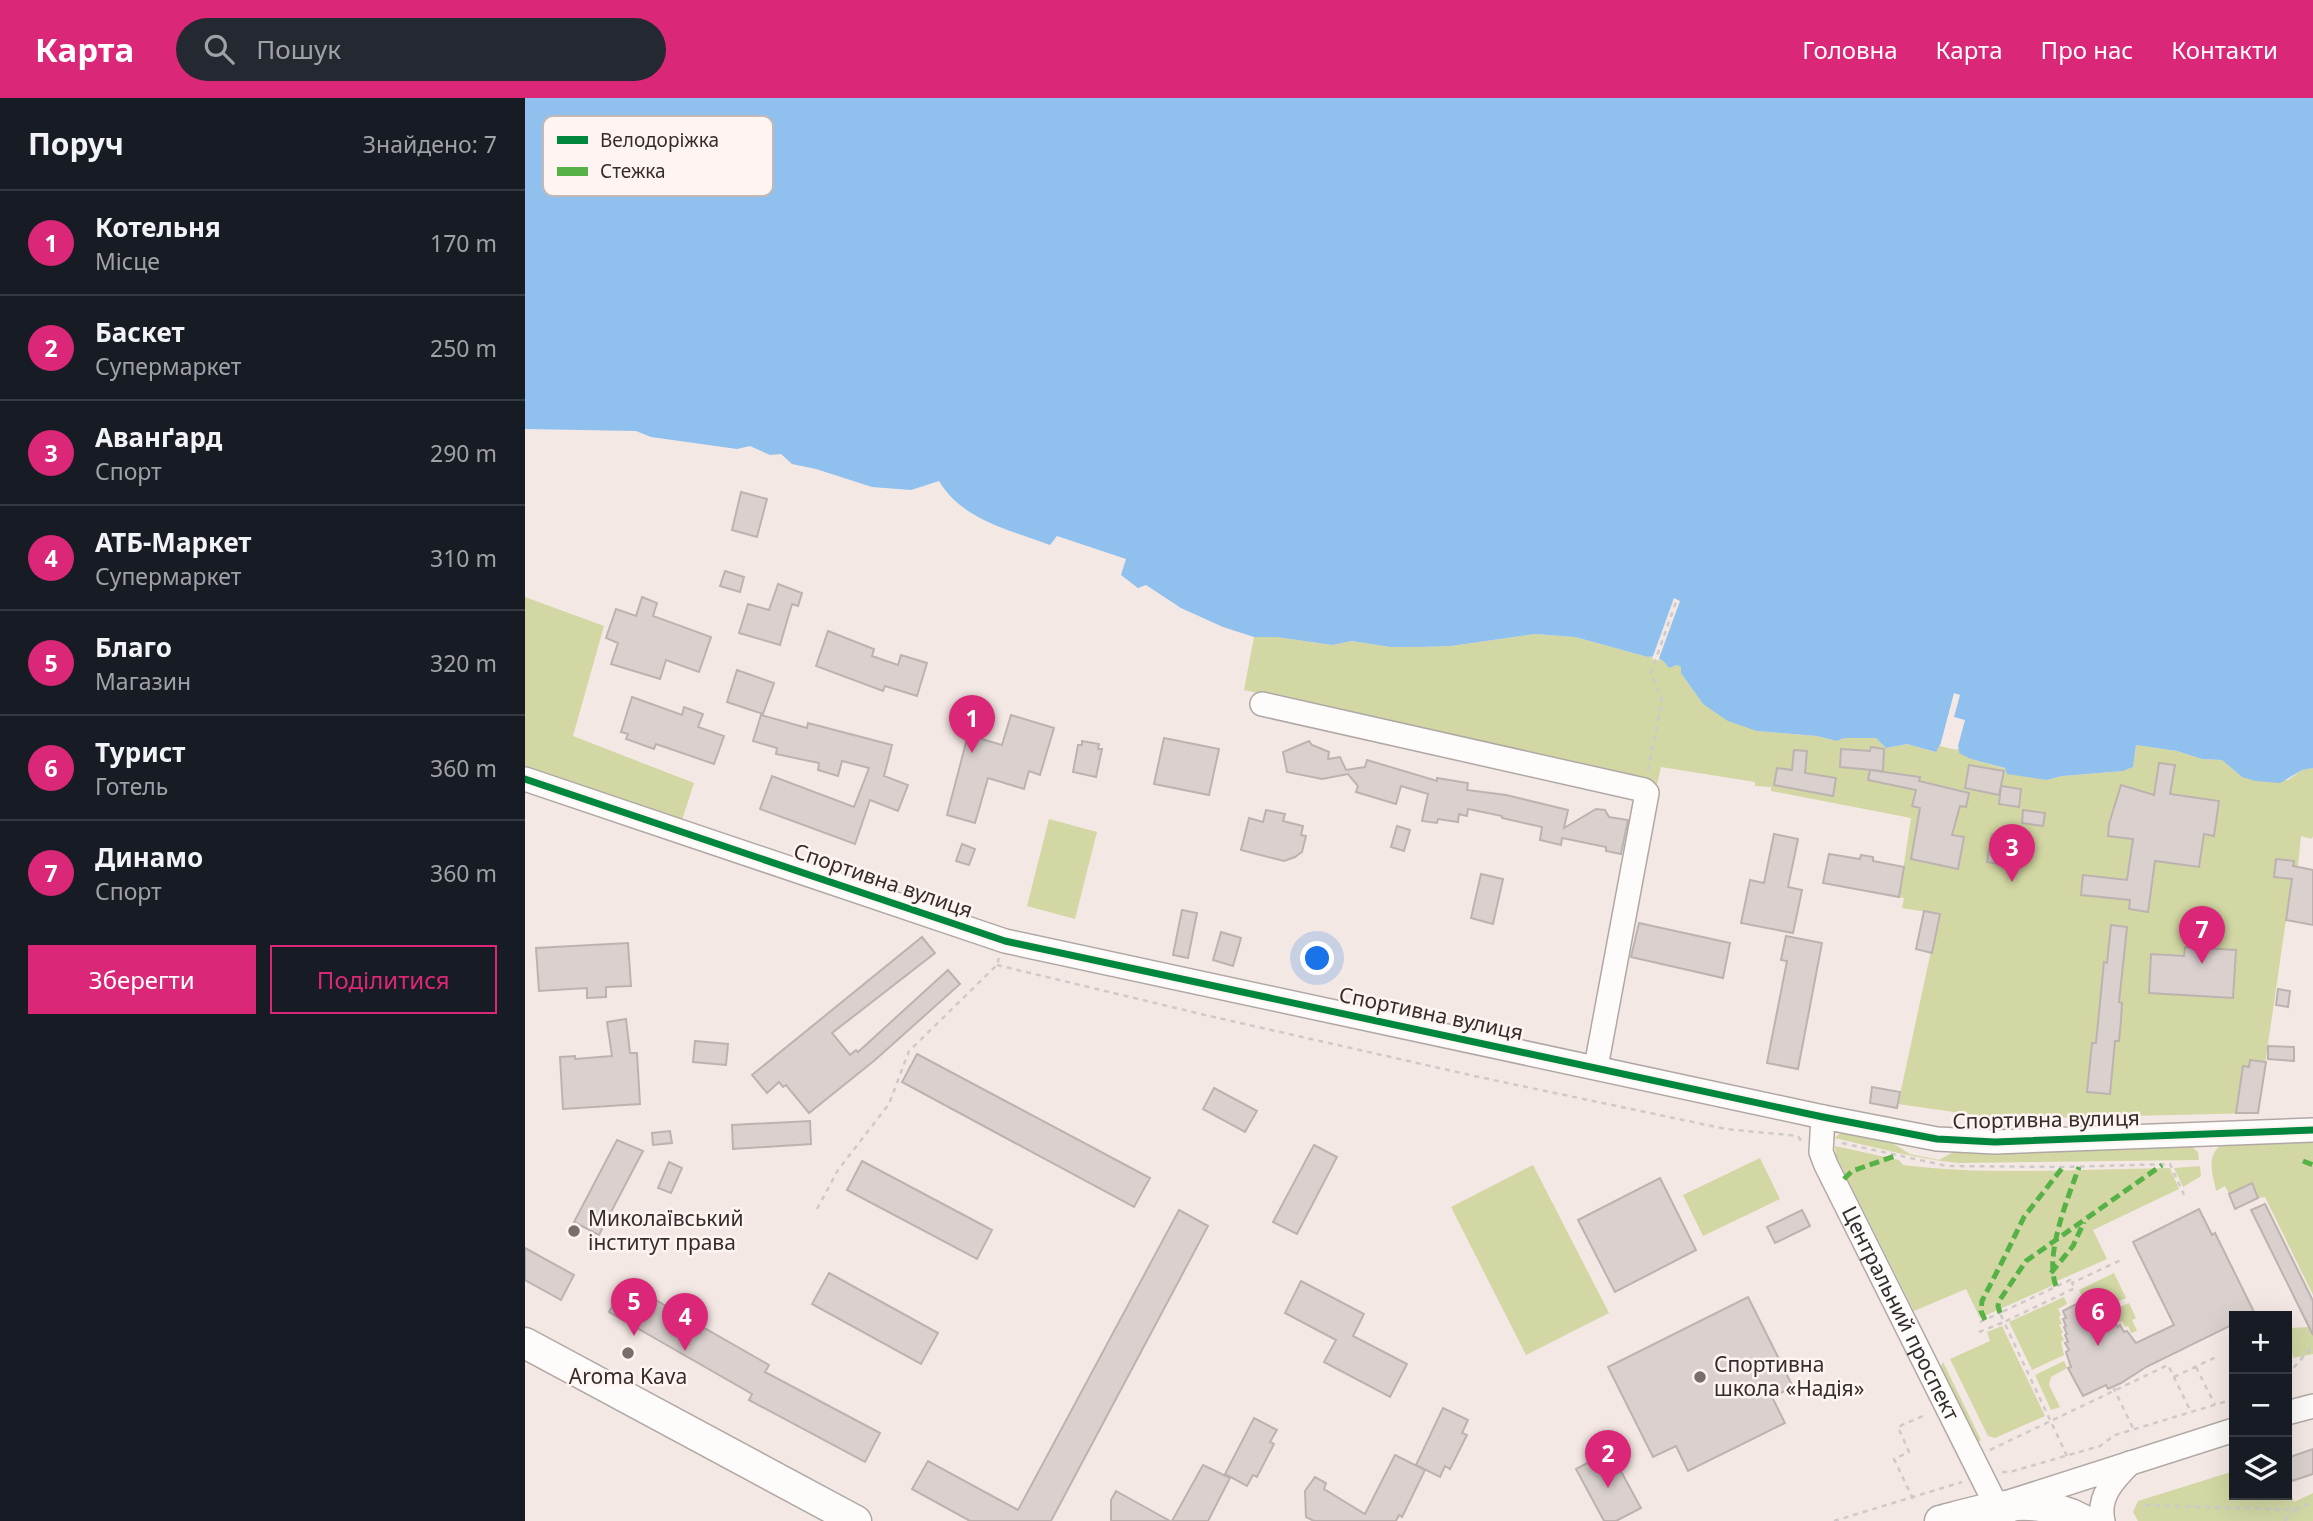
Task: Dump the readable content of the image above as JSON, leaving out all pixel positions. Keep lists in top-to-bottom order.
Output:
{
  "streets": {
    "street": ["Спортивна вулиця", "Центральний проспект"]
  },
  "crossings": [
    ["Спортивна вулиця", "Центральний проспект"]
  ],
  "places": ["Миколаївський інститут права", "Aroma Kava", "Спортивна школа «Надія»"],
  "legend": ["Велодоріжка", "Стежка"],
  "page": {
    "header": "Карта",
    "search": "Пошук",
    "nav": [
      "Головна",
      "Карта",
      "Про нас",
      "Контакти"
    ],
    "heading": ["Поруч", "Знайдено: 7"],
    "list": [
      {
        "mark": "1",
        "name": "Котельня",
        "note": "Місце",
        "value": "170 m"
      },
      {
        "mark": "2",
        "name": "Баскет",
        "note": "Супермаркет",
        "value": "250 m"
      },
      {
        "mark": "3",
        "name": "Аванґард",
        "note": "Спорт",
        "value": "290 m"
      },
      {
        "mark": "4",
        "name": "АТБ-Маркет",
        "note": "Супермаркет",
        "value": "310 m"
      },
      {
        "mark": "5",
        "name": "Благо",
        "note": "Магазин",
        "value": "320 m"
      },
      {
        "mark": "6",
        "name": "Турист",
        "note": "Готель",
        "value": "360 m"
      },
      {
        "mark": "7",
        "name": "Динамо",
        "note": "Спорт",
        "value": "360 m"
      }
    ],
    "pins": [
      "1",
      "3",
      "7",
      "5",
      "6",
      "4",
      "2"
    ],
    "buttons": ["Зберегти", "Поділитися"],
    "map_buttons": ["+", "−"]
  }
}
